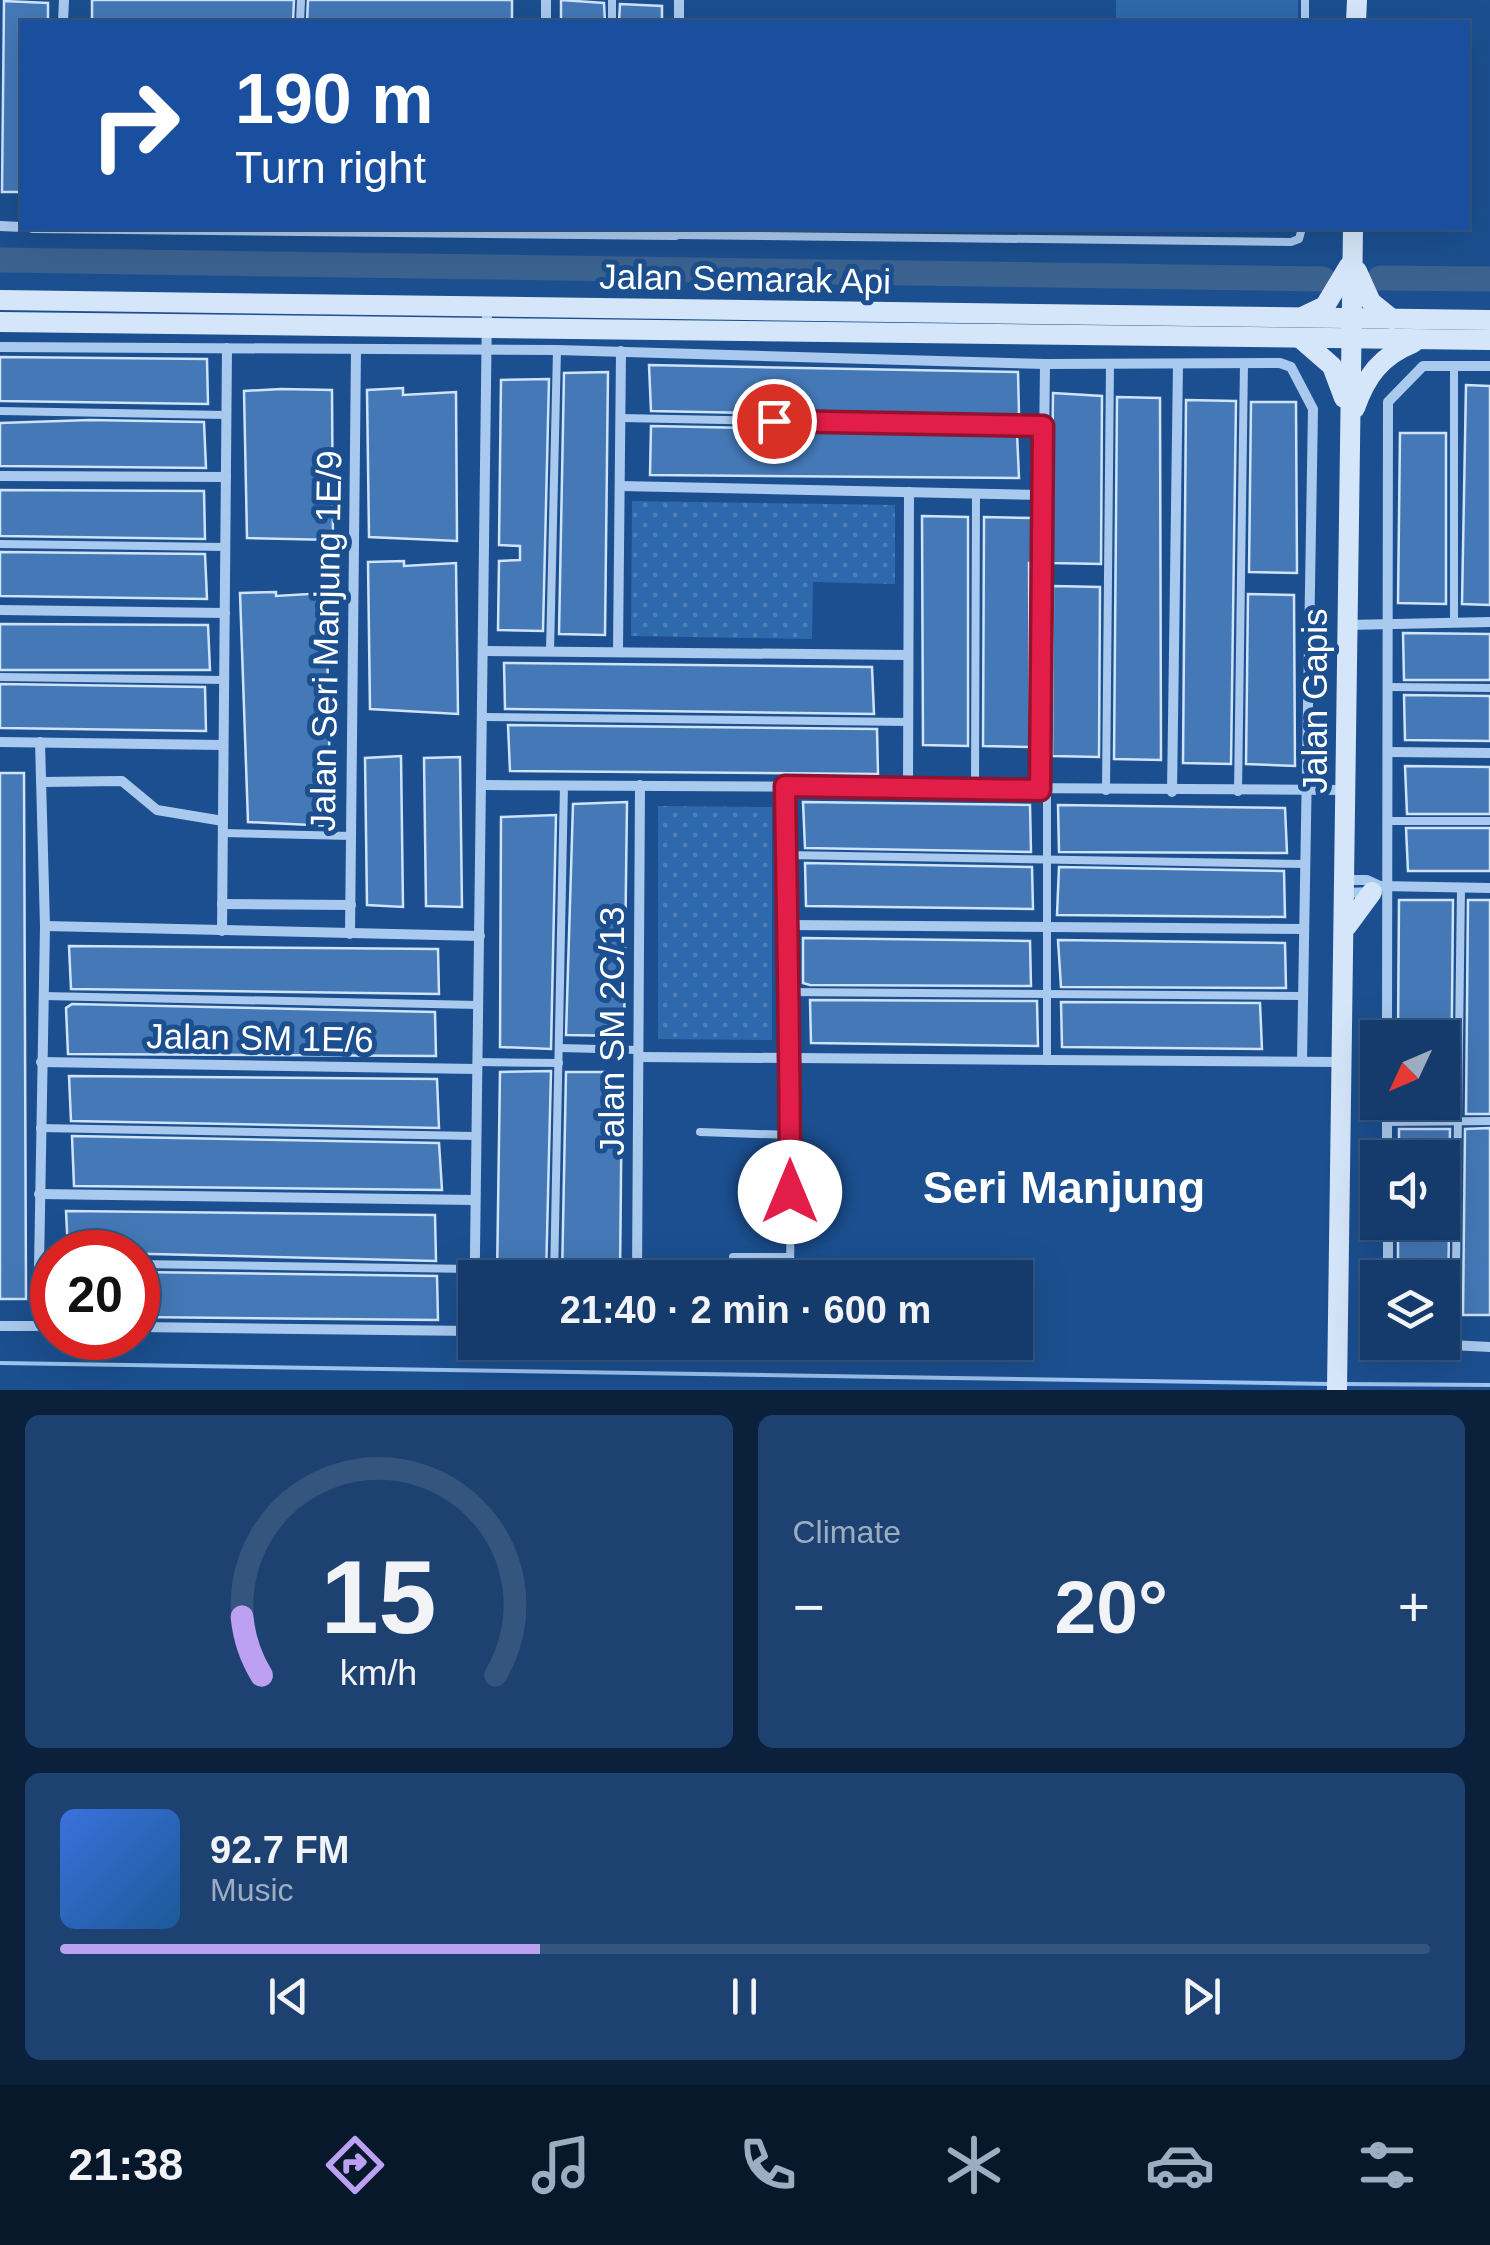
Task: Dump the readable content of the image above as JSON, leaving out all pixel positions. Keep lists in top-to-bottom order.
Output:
{
  "streets": {
    "street": [
      "Jalan Semarak Api",
      "Jalan Seri Manjung 1E/9",
      "Jalan Gapis",
      "Jalan SM 2C/13",
      "Jalan SM 1E/6"
    ]
  },
  "crossings": [
    ["Jalan Semarak Api", "Jalan Gapis"]
  ],
  "districts": ["Seri Manjung"],
  "north": "bottom left",
  "page": {
    "turn": ["190 m", "Turn right"],
    "limit": "20",
    "trip": "21:40 · 2 min · 600 m",
    "tile": "Climate",
    "heat": ["−", "20°", "+"],
    "song": ["92.7 FM", "Music"],
    "tabs": "21:38",
    "gauge": ["15", "km/h"]
  }
}
